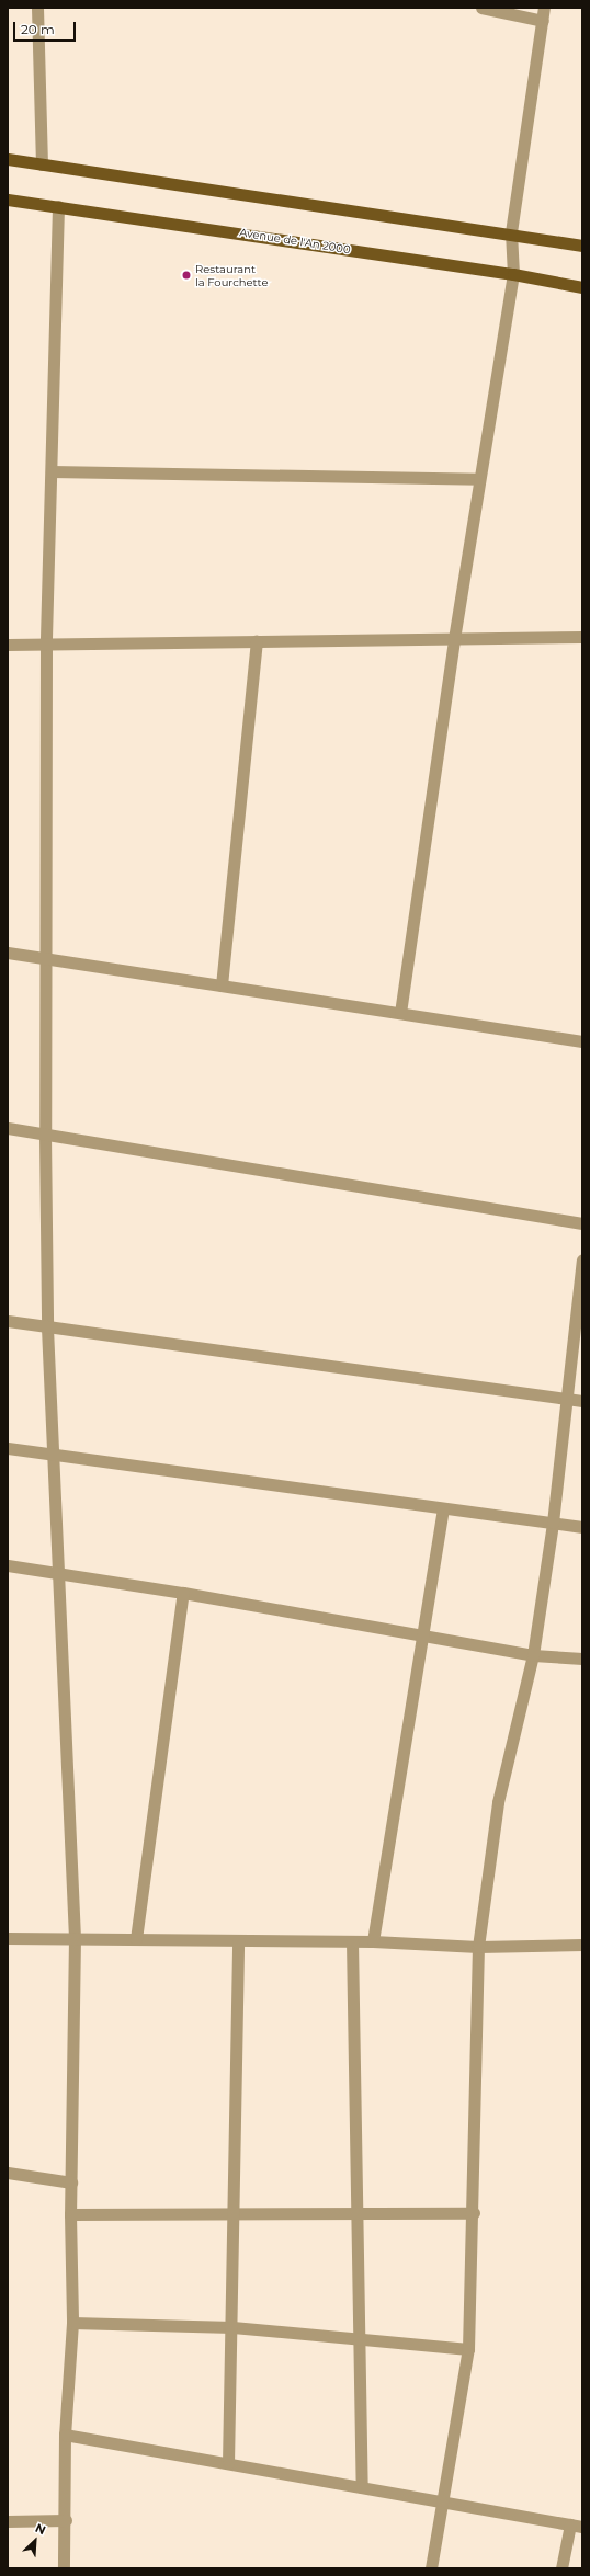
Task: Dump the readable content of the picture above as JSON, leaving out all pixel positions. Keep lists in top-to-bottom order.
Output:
{
  "streets": {
    "main road": ["Avenue de l'An 2000"]
  },
  "places": ["Restaurant la Fourchette"],
  "scale_bar": "20 m",
  "north": "top right"
}
